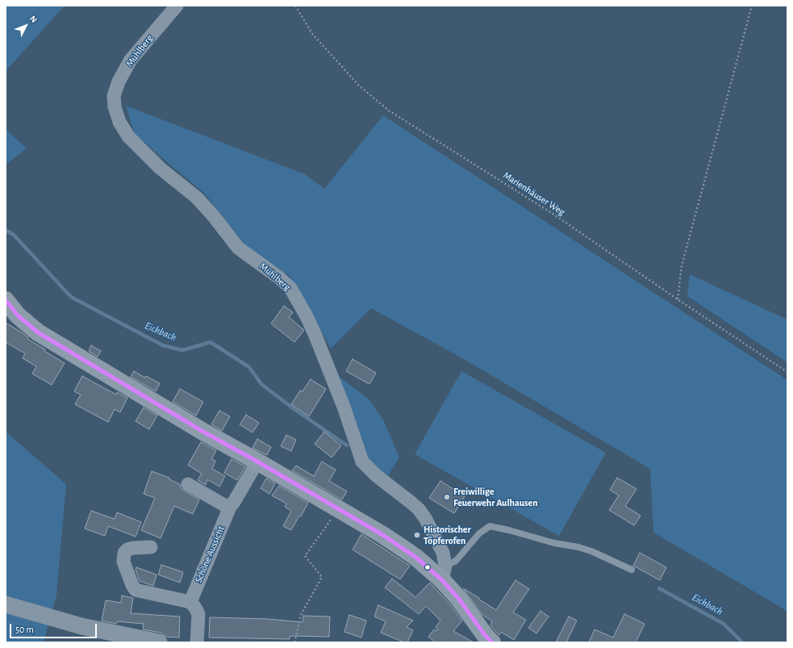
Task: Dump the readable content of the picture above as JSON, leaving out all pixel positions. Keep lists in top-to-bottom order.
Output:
{
  "streets": {
    "street": ["Mühlberg", "Schöne Aussicht"],
    "path": ["Marienhäuser Weg"]
  },
  "water": ["Eichbach"],
  "places": ["Freiwillige Feuerwehr Aulhausen", "Historischer Töpferofen"],
  "scale_bar": "50 m",
  "north": "top right"
}
